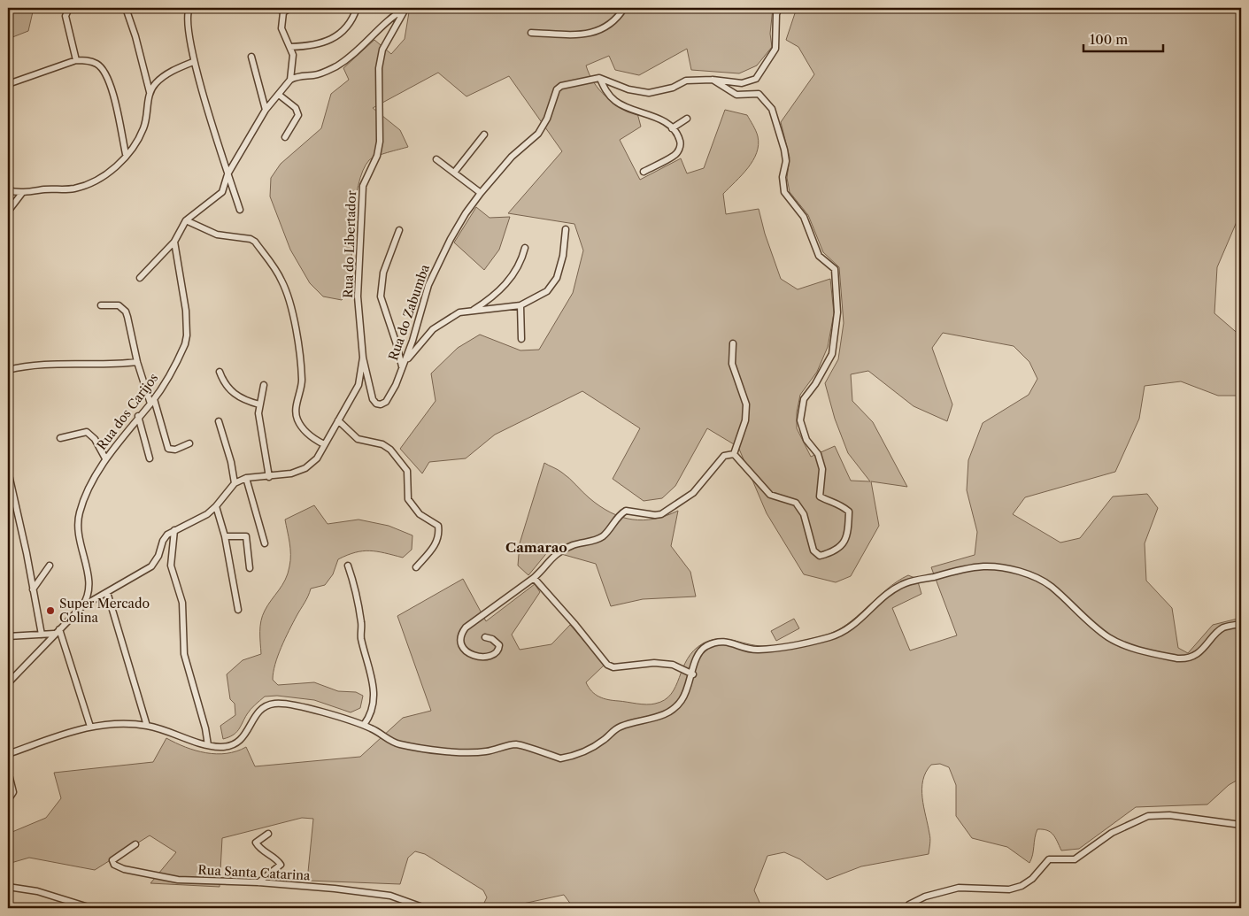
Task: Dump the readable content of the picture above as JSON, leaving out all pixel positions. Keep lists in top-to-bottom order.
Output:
{
  "streets": {
    "street": [
      "Rua do Libertador",
      "Rua do Zabumba",
      "Rua dos Carijos",
      "Rua Santa Catarina"
    ]
  },
  "crossings": [
    ["Rua do Libertador", "Rua do Zabumba"]
  ],
  "districts": ["Camarao"],
  "places": ["Super Mercado Colina"],
  "scale_bar": "100 m"
}
